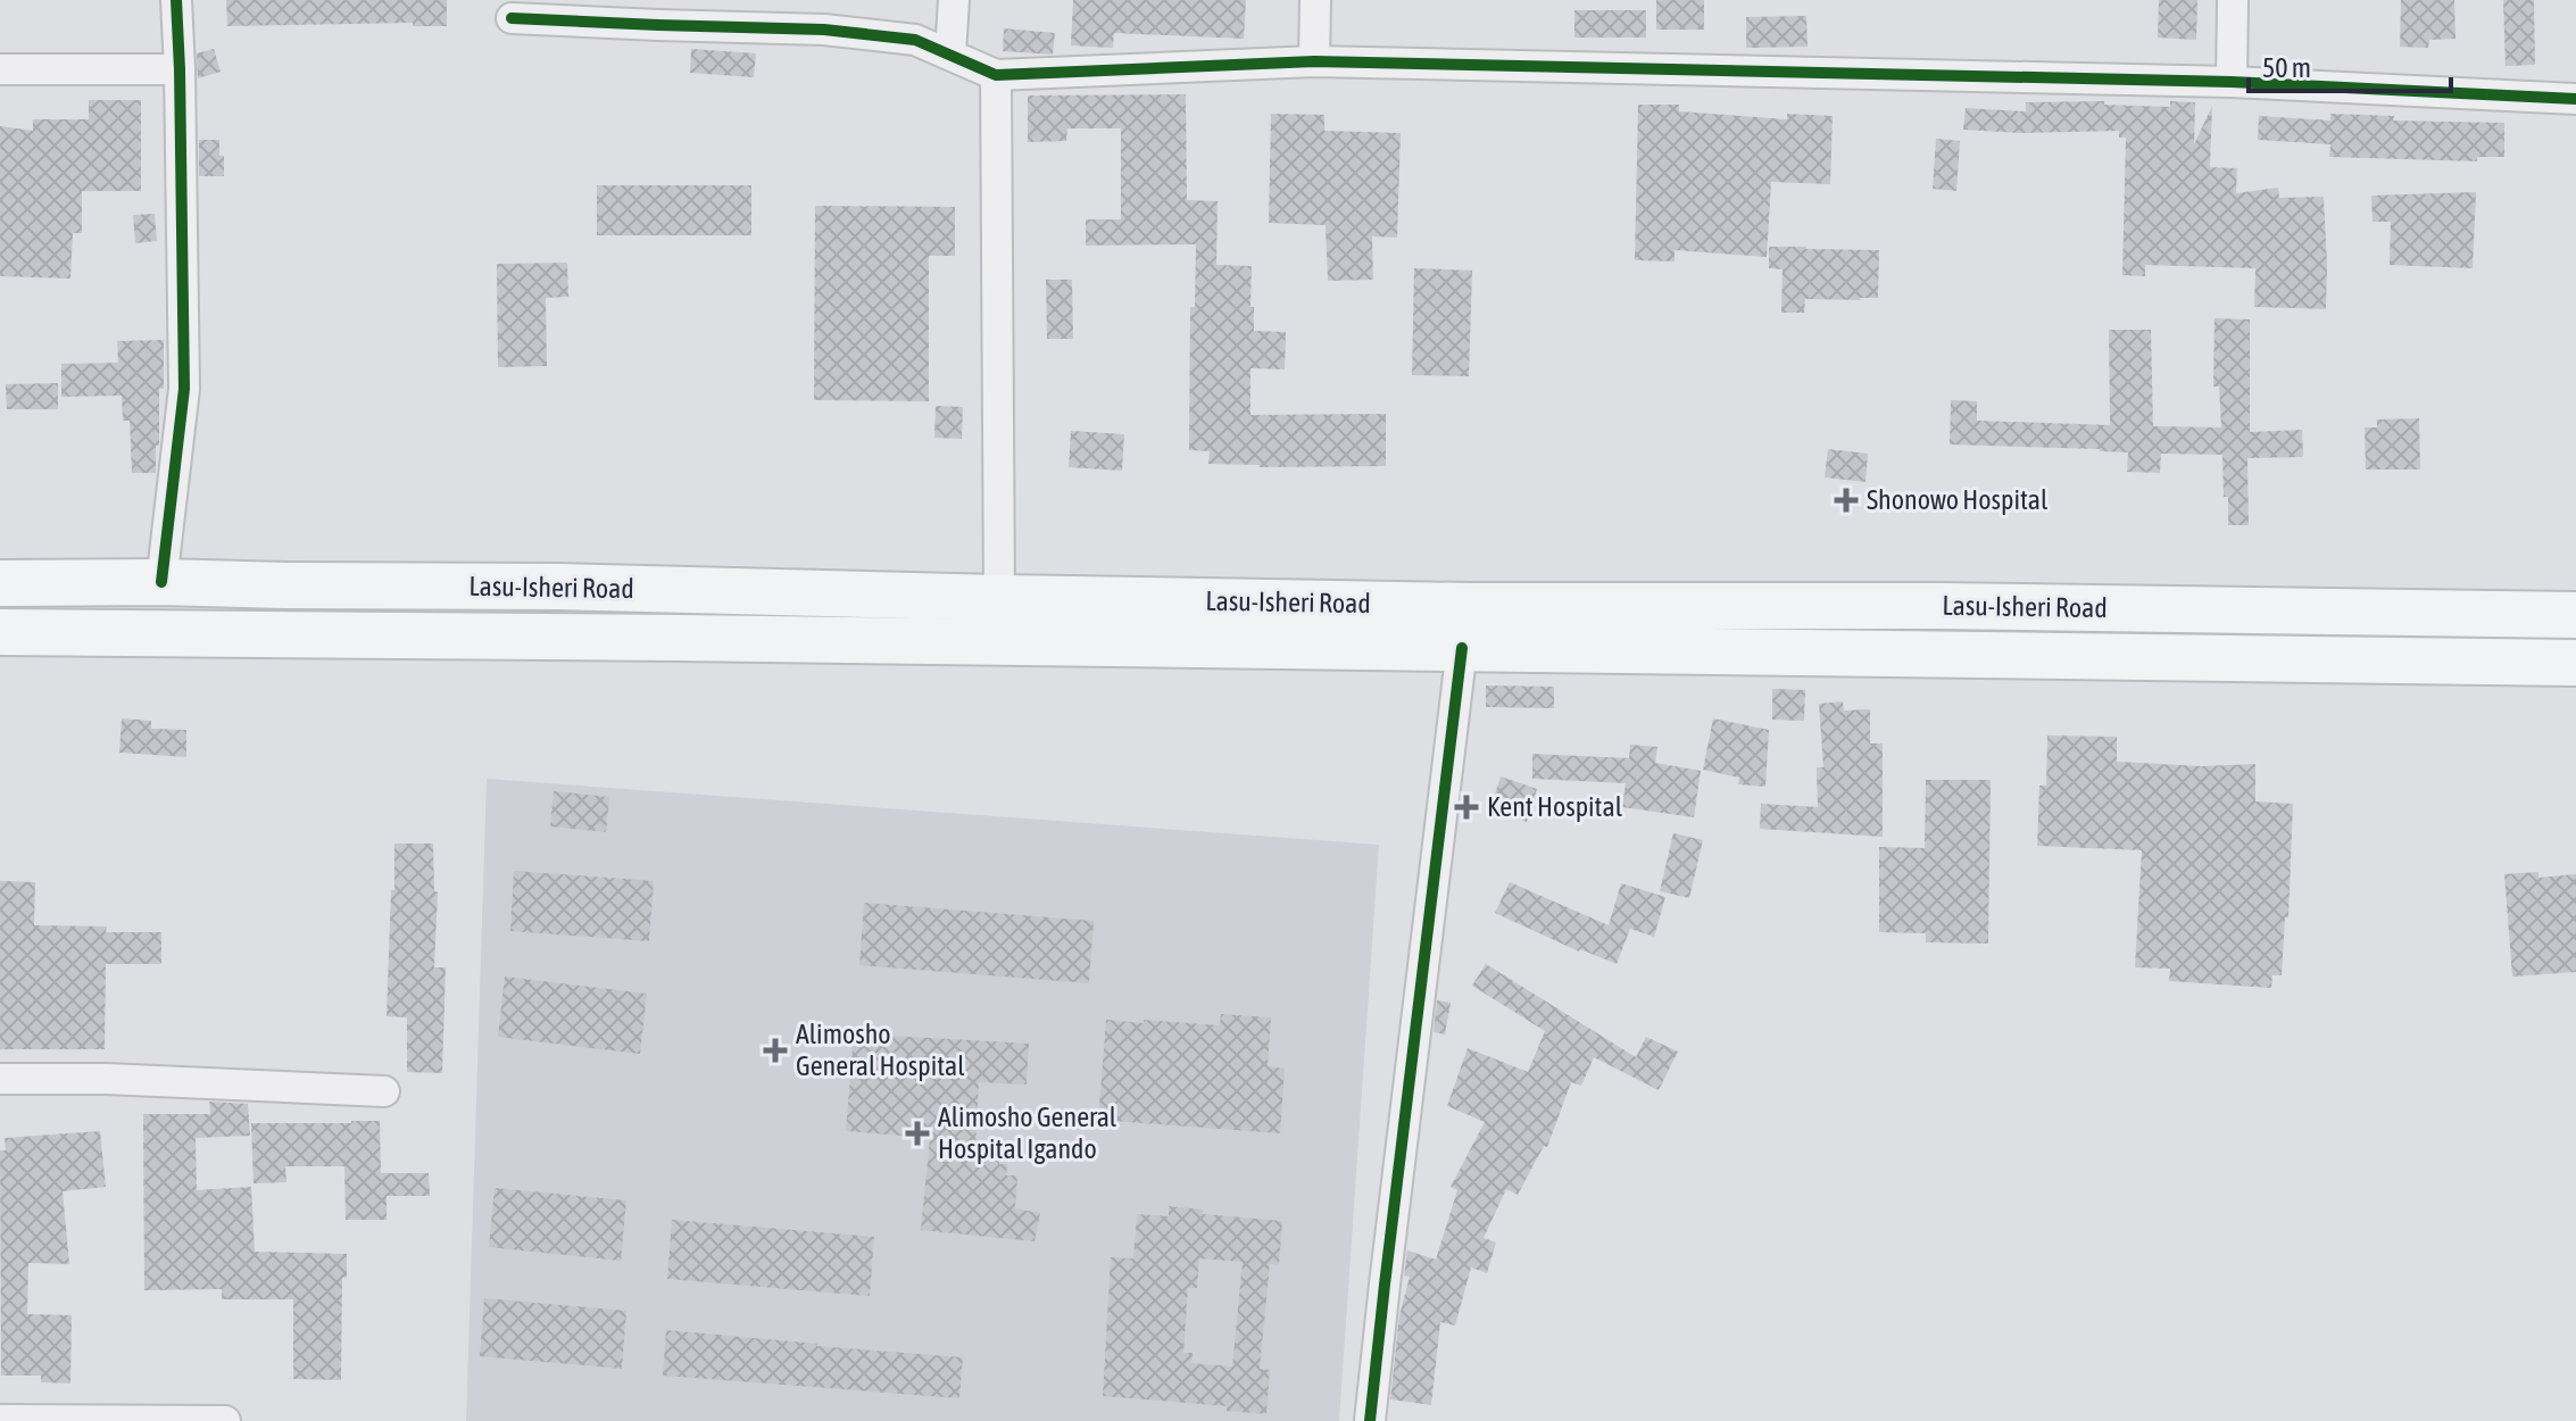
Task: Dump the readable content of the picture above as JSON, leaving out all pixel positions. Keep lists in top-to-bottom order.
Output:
{
  "streets": {
    "main road": ["Lasu-Isheri Road"]
  },
  "places": {
    "health": [
      "Shonowo Hospital",
      "Kent Hospital",
      "Alimosho General Hospital",
      "Alimosho General Hospital Igando"
    ]
  },
  "scale_bar": "50 m"
}
